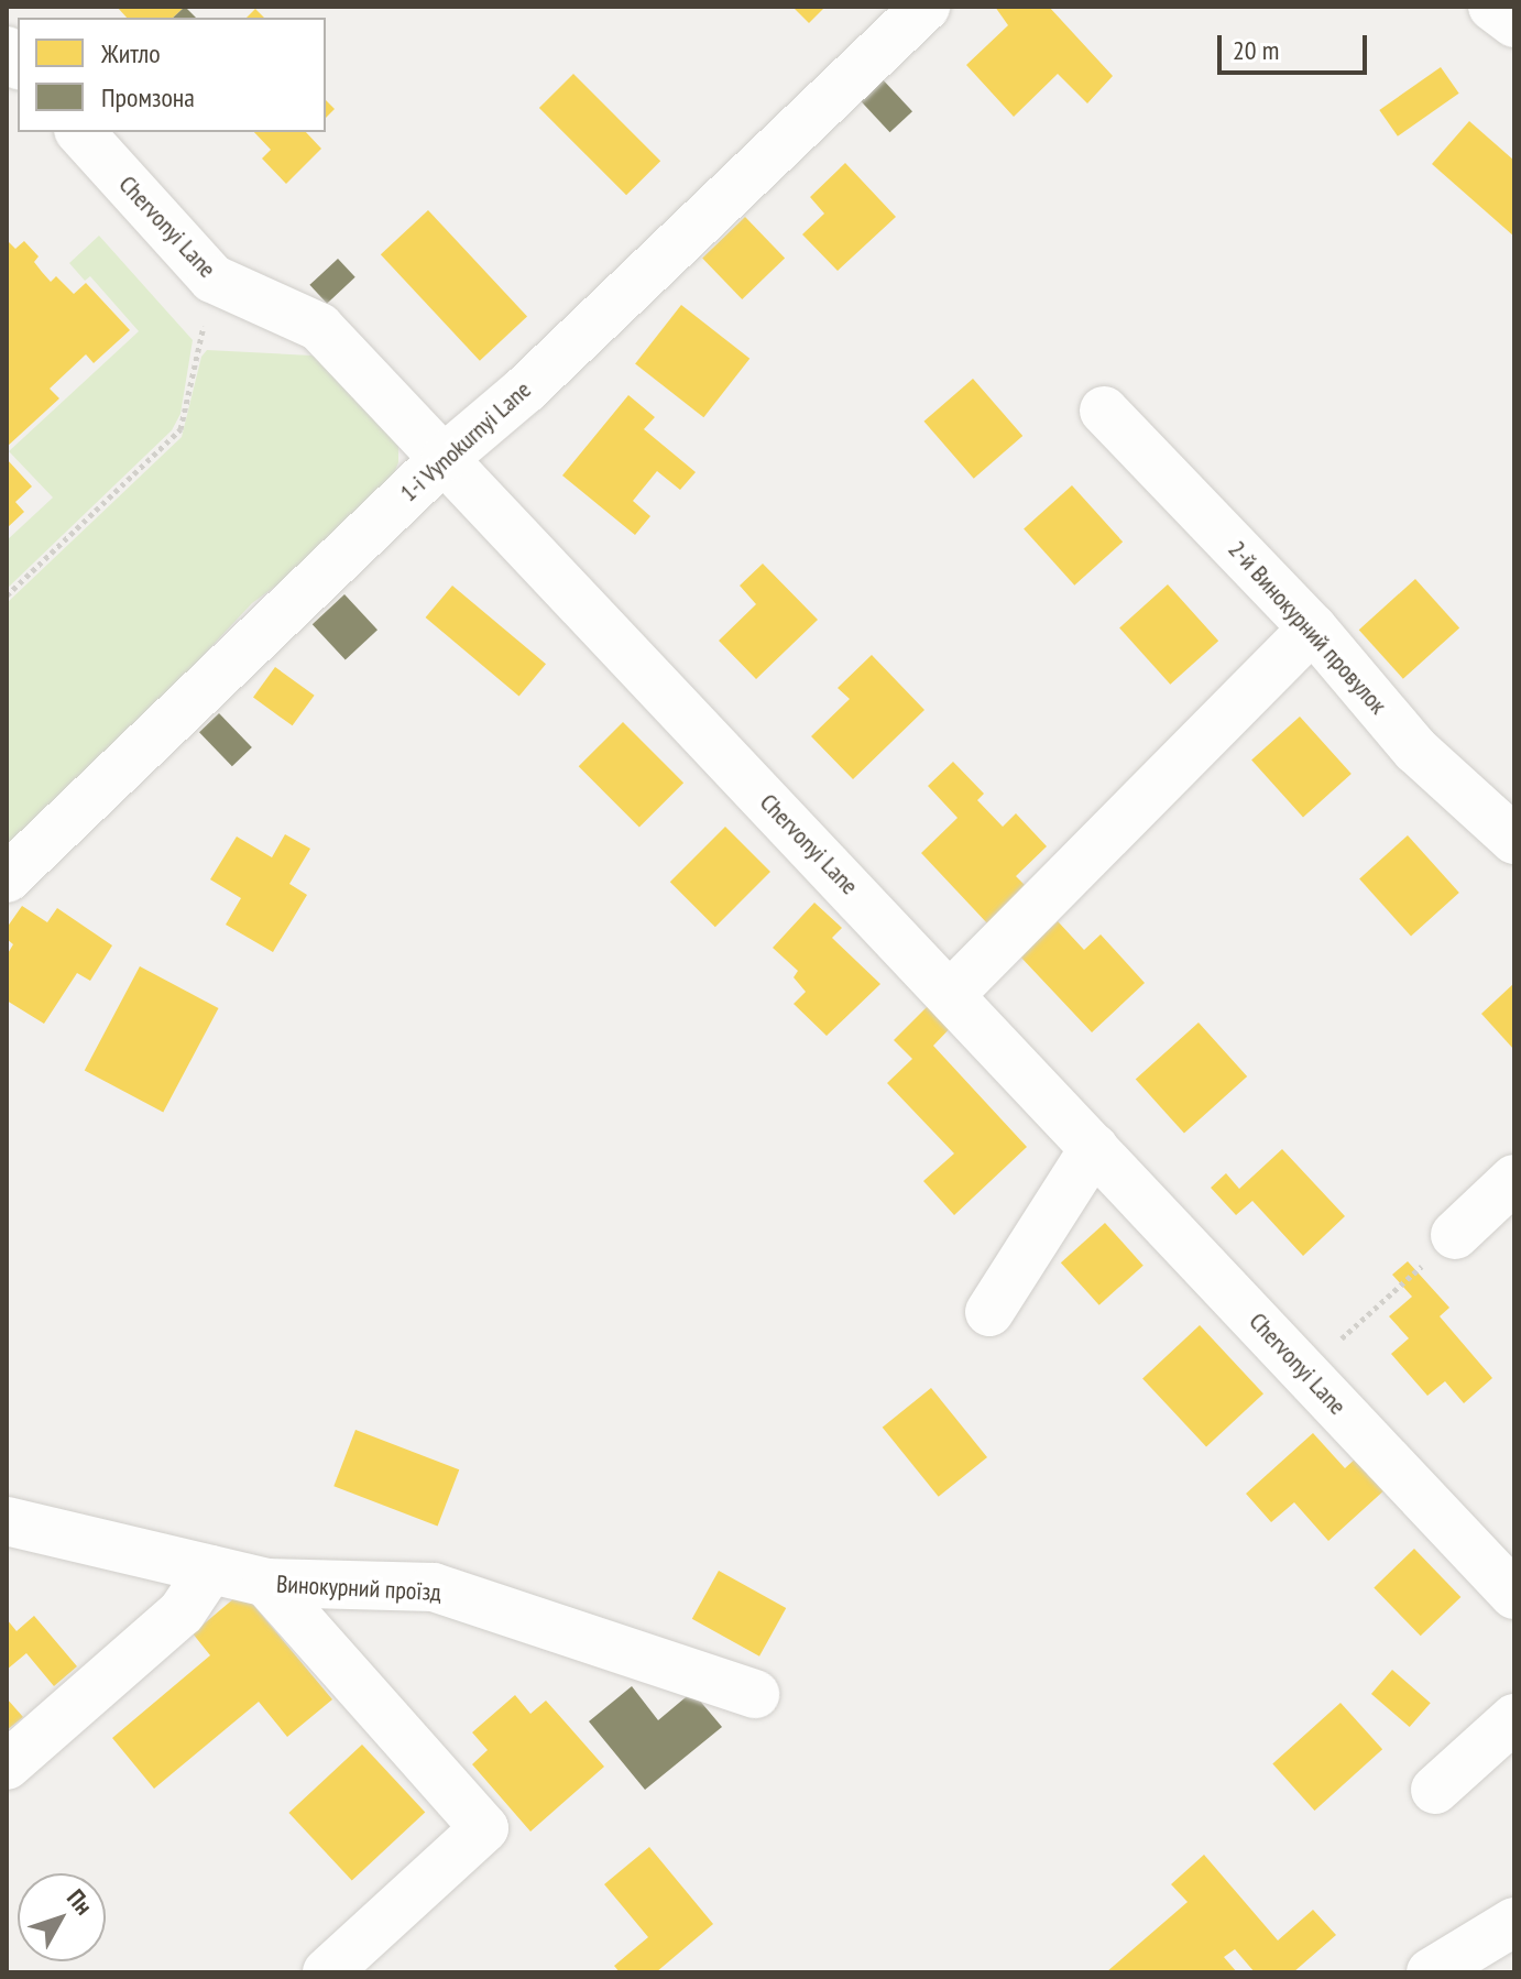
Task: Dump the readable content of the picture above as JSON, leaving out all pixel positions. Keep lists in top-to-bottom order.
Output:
{
  "streets": {
    "street": [
      "Chervonyi Lane",
      "1-i Vynokurnyi Lane",
      "2-й Винокурний провулок",
      "Винокурний проїзд"
    ]
  },
  "crossings": [
    ["Chervonyi Lane", "1-i Vynokurnyi Lane"]
  ],
  "legend": ["Житло", "Промзона"],
  "scale_bar": "20 m",
  "north": "top right"
}
